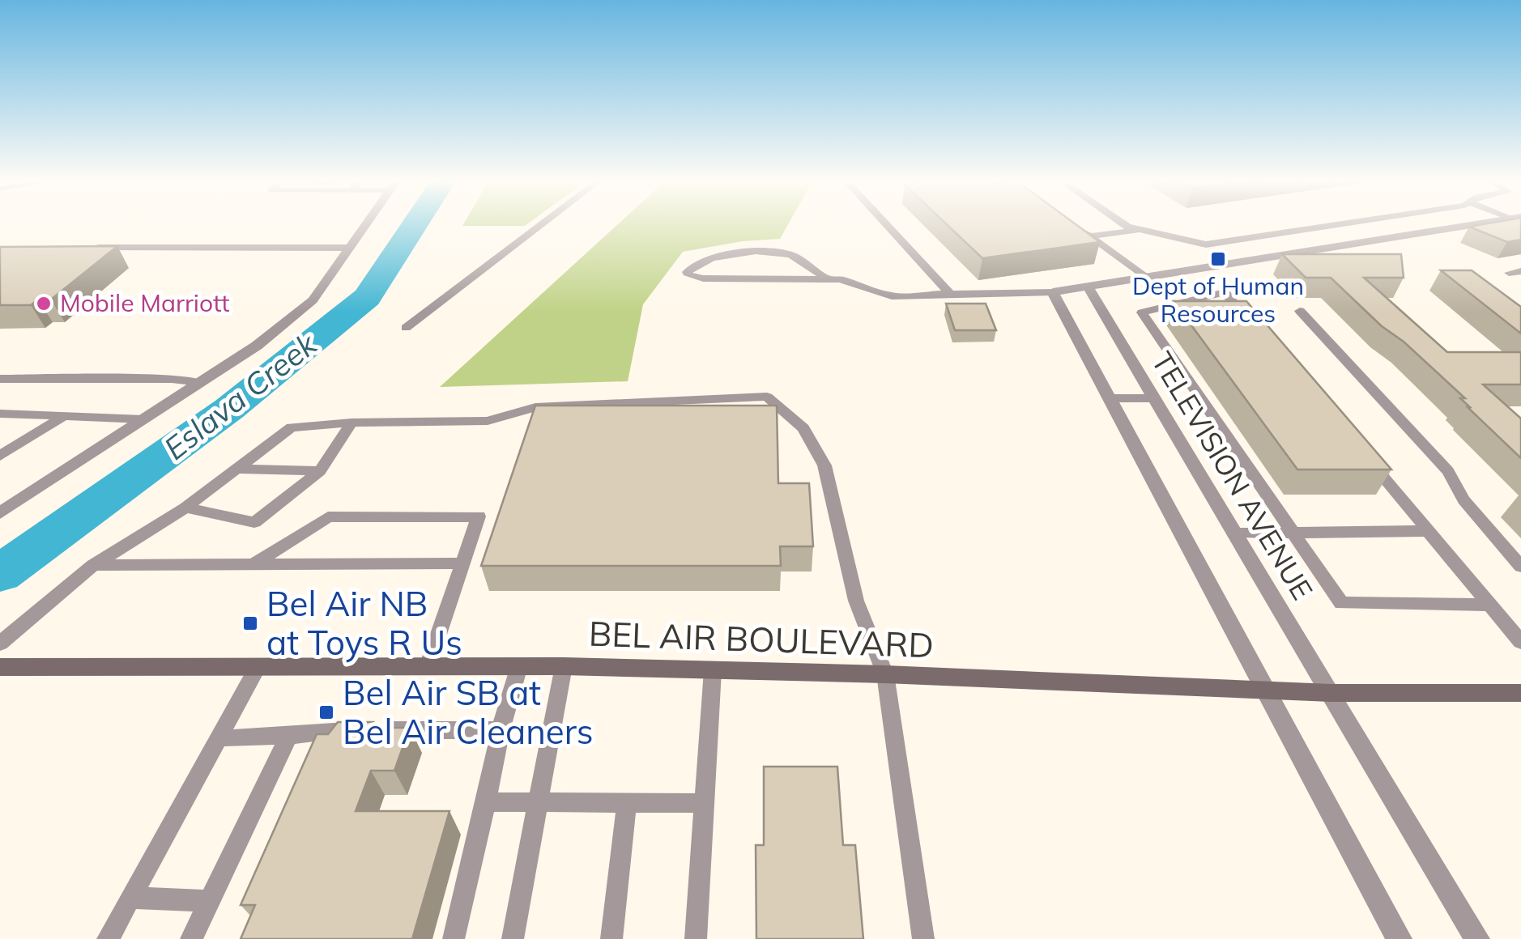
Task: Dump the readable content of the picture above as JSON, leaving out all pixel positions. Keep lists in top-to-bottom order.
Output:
{
  "streets": {
    "street": ["TELEVISION AVENUE", "BEL AIR BOULEVARD"]
  },
  "crossings": [
    ["TELEVISION AVENUE", "BEL AIR BOULEVARD"]
  ],
  "water": ["Eslava Creek"],
  "places": {
    "transit": ["Dept of Human Resources", "Bel Air NB at Toys R Us", "Bel Air SB at Bel Air Cleaners"],
    "other": ["Mobile Marriott"]
  }
}
